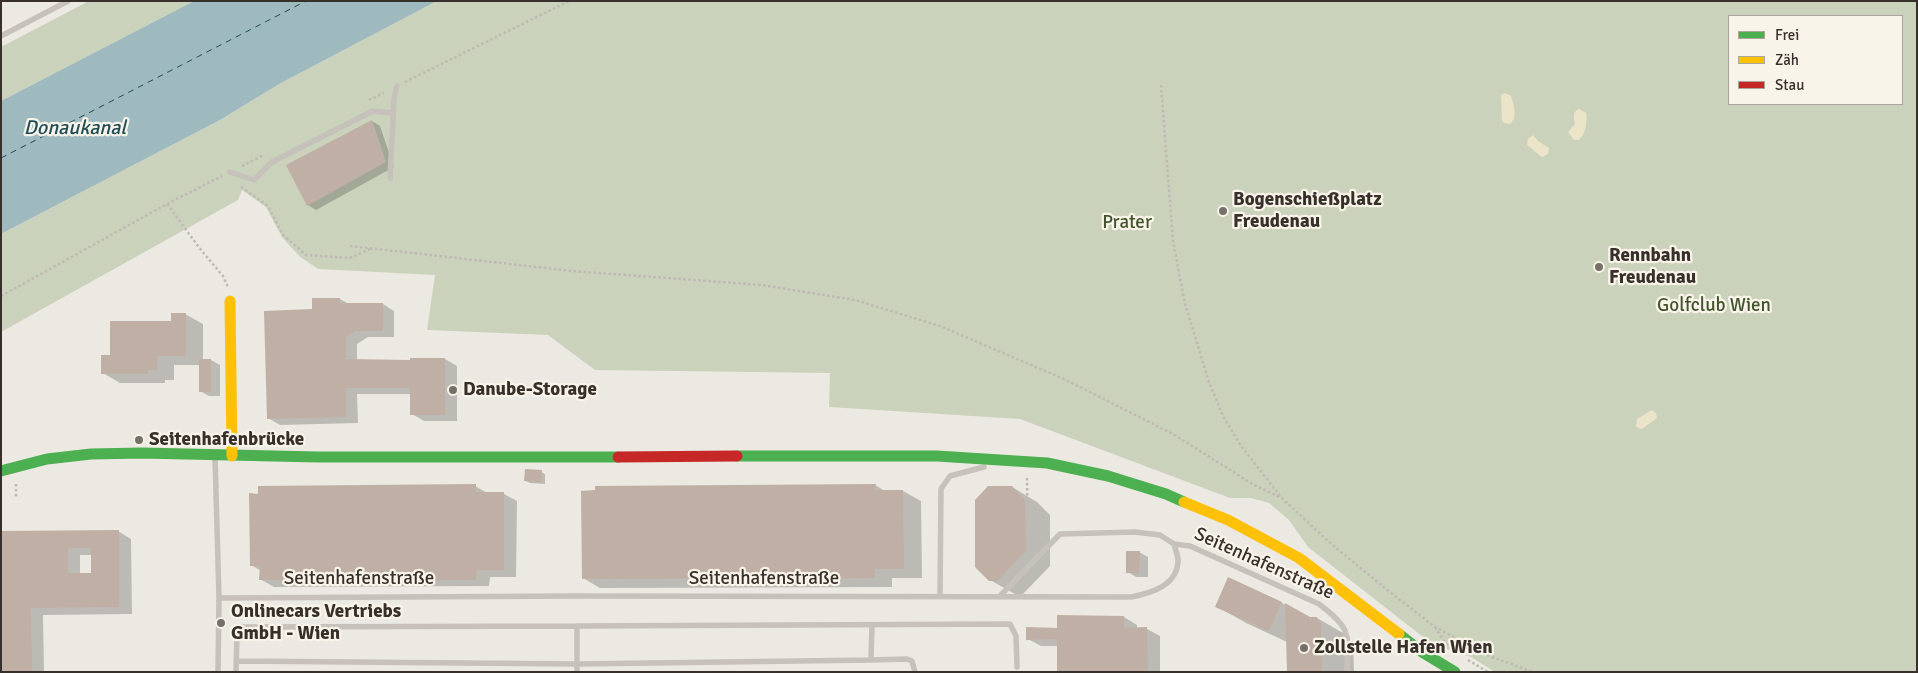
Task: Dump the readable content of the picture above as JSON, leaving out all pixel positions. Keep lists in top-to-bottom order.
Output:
{
  "streets": {
    "main road": ["Seitenhafenstraße"]
  },
  "water": ["Donaukanal"],
  "parks": ["Prater", "Golfclub Wien"],
  "places": [
    "Bogenschießplatz Freudenau",
    "Rennbahn Freudenau",
    "Danube-Storage",
    "Seitenhafenbrücke",
    "Onlinecars Vertriebs GmbH - Wien",
    "Zollstelle Hafen Wien"
  ],
  "legend": ["Frei", "Zäh", "Stau"]
}
